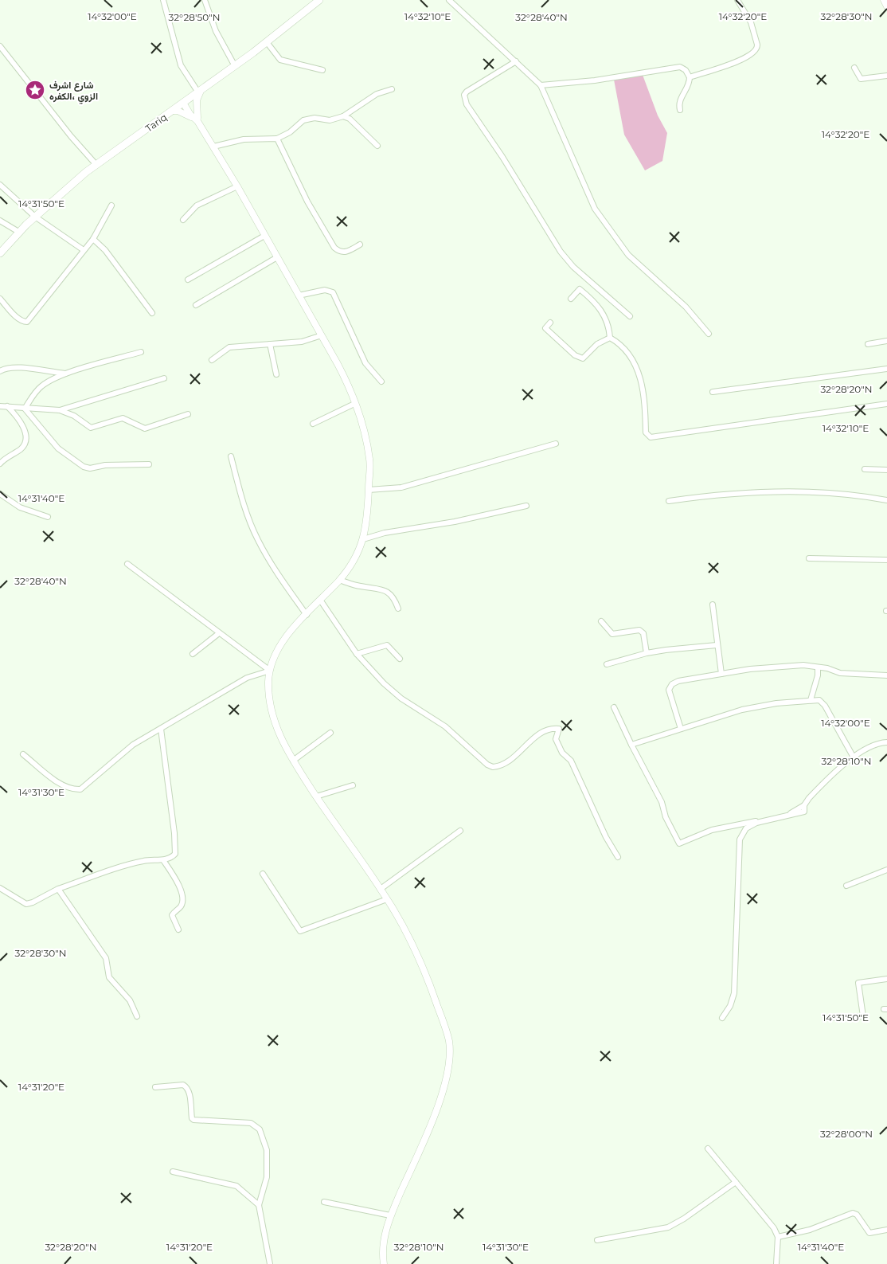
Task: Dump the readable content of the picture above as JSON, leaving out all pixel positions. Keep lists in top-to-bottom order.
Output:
{
  "streets": {
    "main road": ["Tariq"]
  },
  "places": {
    "place": ["شارع اشرف الزوي ،الكفره"]
  },
  "coordinates": [
    "32°28'30\"N",
    "14°32'00\"E",
    "14°32'10\"E",
    "14°32'20\"E",
    "32°28'50\"N",
    "32°28'40\"N",
    "14°31'50\"E",
    "32°28'20\"N",
    "14°31'40\"E",
    "32°28'10\"N",
    "14°31'30\"E",
    "14°31'20\"E",
    "32°28'00\"N"
  ]
}
